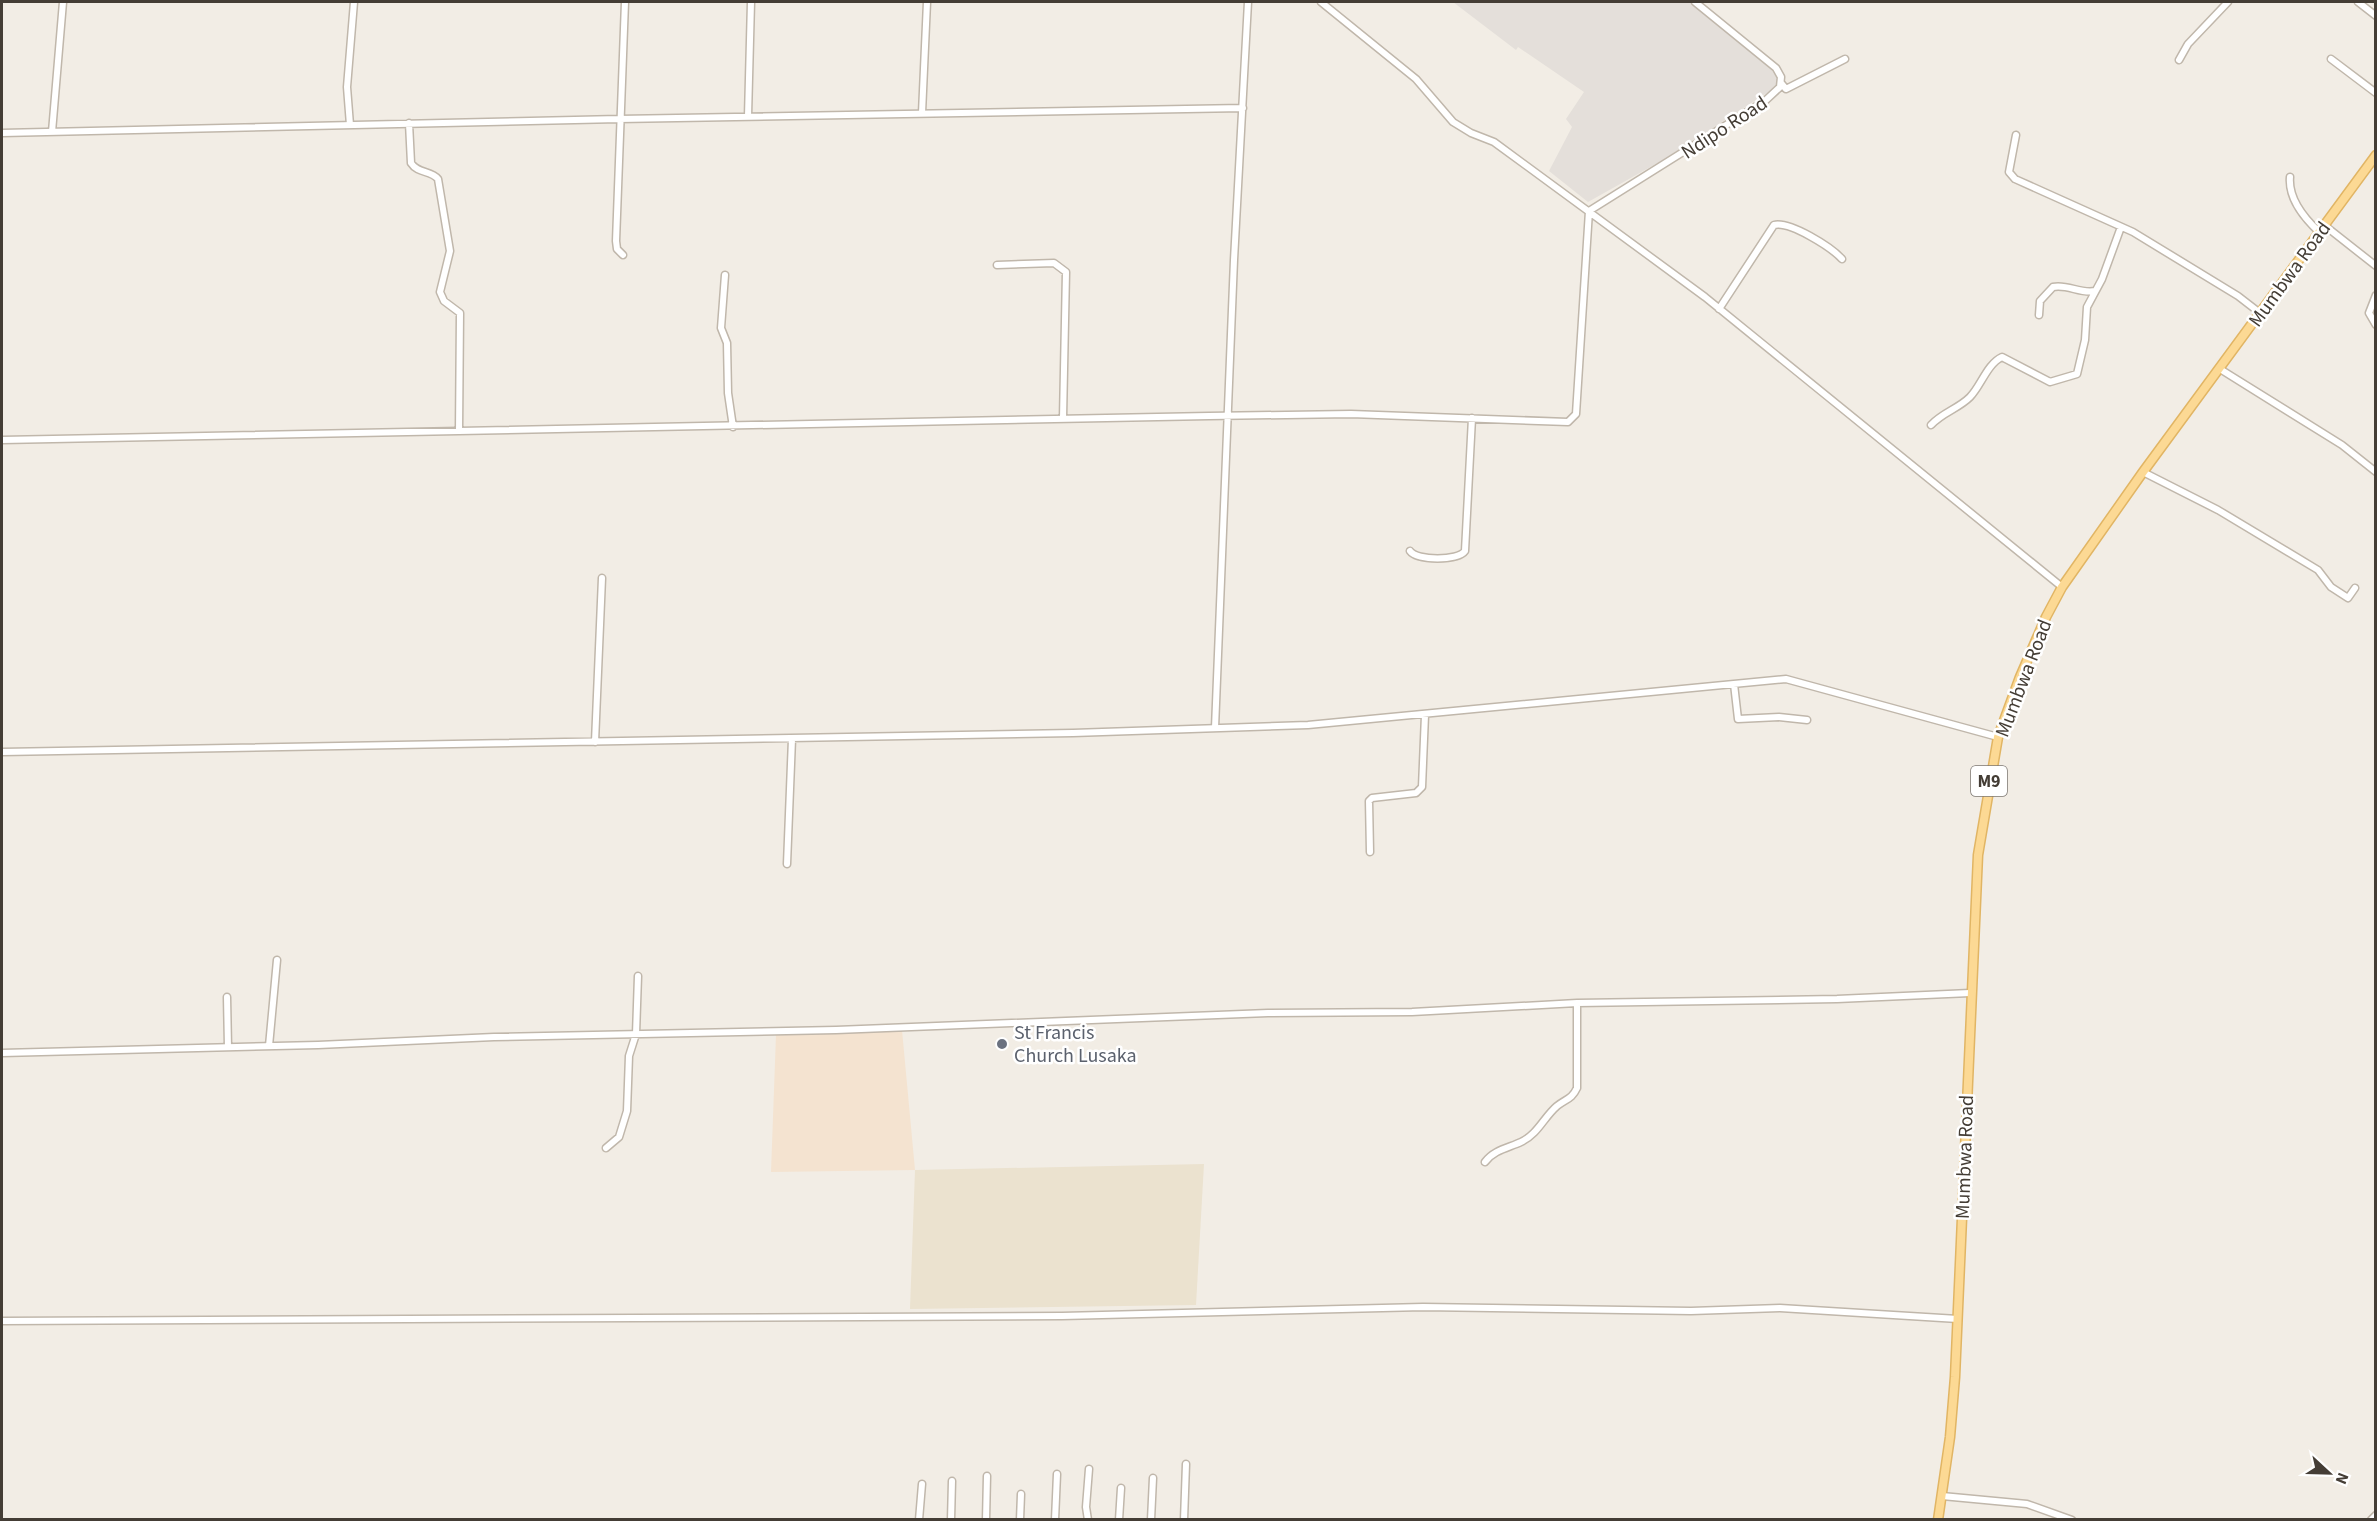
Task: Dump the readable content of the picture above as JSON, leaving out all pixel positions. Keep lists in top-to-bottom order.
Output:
{
  "streets": {
    "main road": ["Mumbwa Road", "M9"],
    "street": ["Ndipo Road"]
  },
  "places": ["St Francis Church Lusaka"],
  "north": "right"
}
